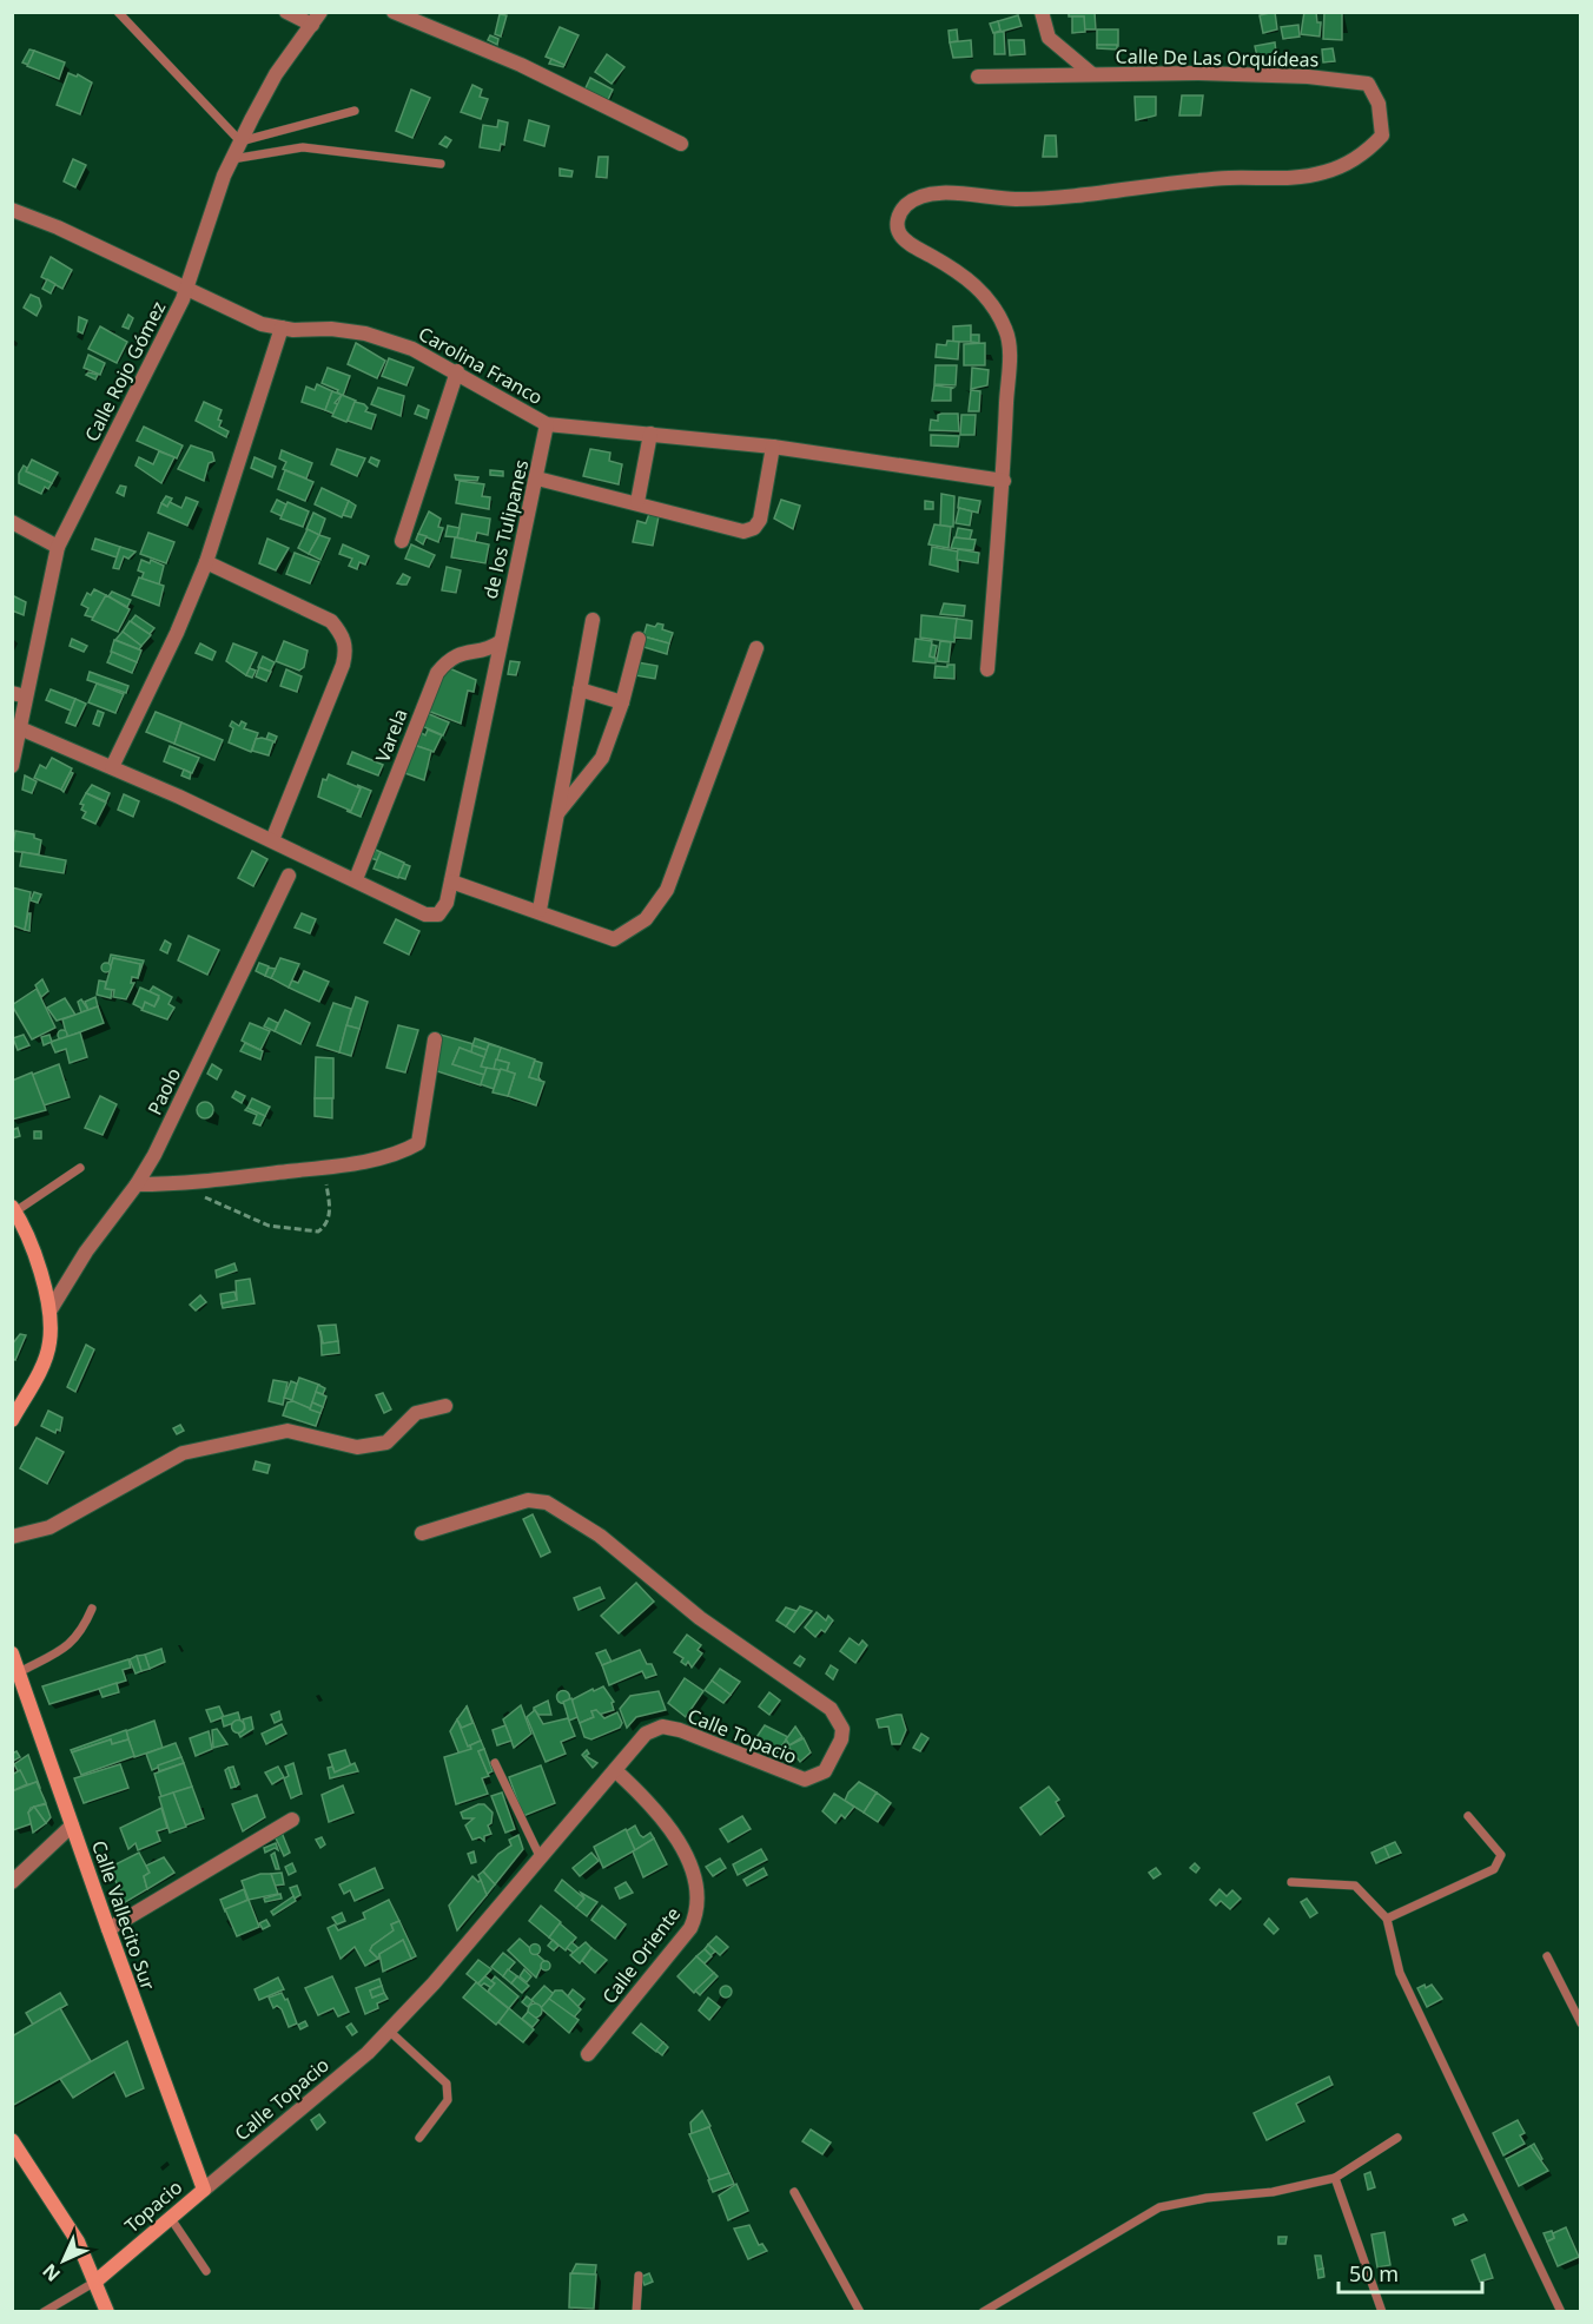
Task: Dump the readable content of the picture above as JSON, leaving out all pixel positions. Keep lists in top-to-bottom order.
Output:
{
  "streets": {
    "street": [
      "Calle De Las Orquídeas",
      "Carolina Franco",
      "Calle Rojo Gómez",
      "de los Tulipanes",
      "Varela",
      "Paolo",
      "Calle Topacio",
      "Calle Vallecito Sur",
      "Calle Oriente",
      "Topacio"
    ]
  },
  "crossings": [
    ["Calle De Las Orquídeas", "Carolina Franco"],
    ["Carolina Franco", "Calle Rojo Gómez"],
    ["Carolina Franco", "de los Tulipanes"],
    ["de los Tulipanes", "Varela"],
    ["Calle Topacio", "Calle Vallecito Sur"],
    ["Calle Topacio", "Calle Oriente"],
    ["Calle Topacio", "Topacio"],
    ["Calle Vallecito Sur", "Topacio"]
  ],
  "scale_bar": "50 m",
  "north": "bottom left"
}
